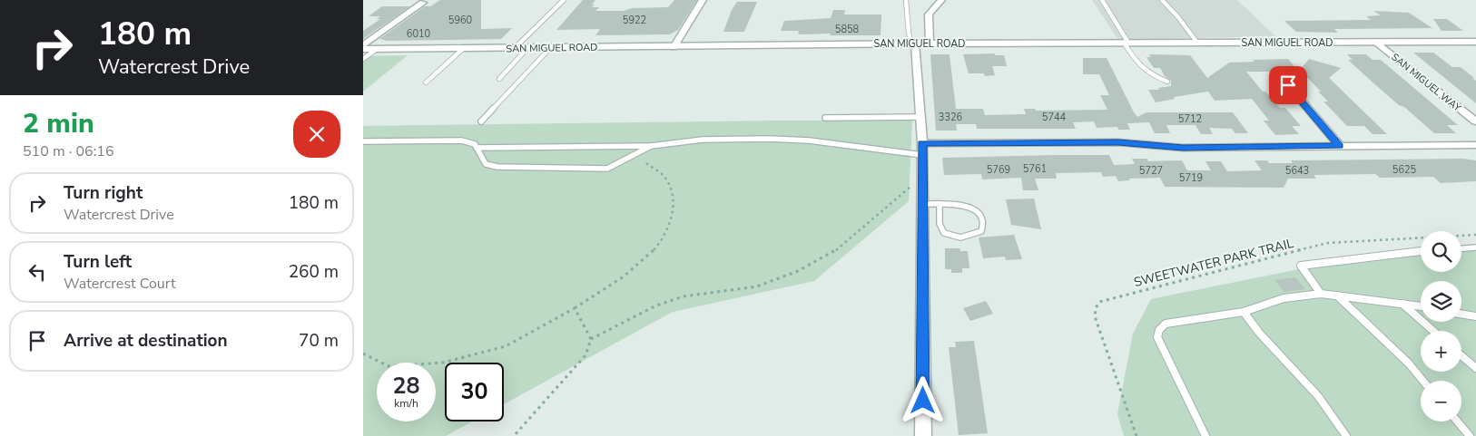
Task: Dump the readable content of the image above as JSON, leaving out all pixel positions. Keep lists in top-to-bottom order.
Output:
{
  "streets": {
    "street": ["SAN MIGUEL ROAD", "SAN MIGUEL WAY"],
    "path": ["SWEETWATER PARK TRAIL"]
  },
  "crossings": [
    ["SAN MIGUEL ROAD", "SAN MIGUEL WAY"]
  ],
  "house_numbers": [
    "5960",
    "5922",
    "5858",
    "6010",
    "3326",
    "5744",
    "5712",
    "5761",
    "5769",
    "5625",
    "5727",
    "5643",
    "5719"
  ],
  "page": {
    "turn": ["180 m", "Watercrest Drive"],
    "heading": ["2 min", "510 m · 06:16"],
    "list": [
      {
        "name": "Turn right",
        "note": "Watercrest Drive",
        "value": "180 m"
      },
      {
        "name": "Turn left",
        "note": "Watercrest Court",
        "value": "260 m"
      },
      {
        "name": "Arrive at destination",
        "value": "70 m"
      }
    ],
    "map_buttons": ["+", "−"],
    "speed": "28 km/h",
    "limit": "30"
  }
}
